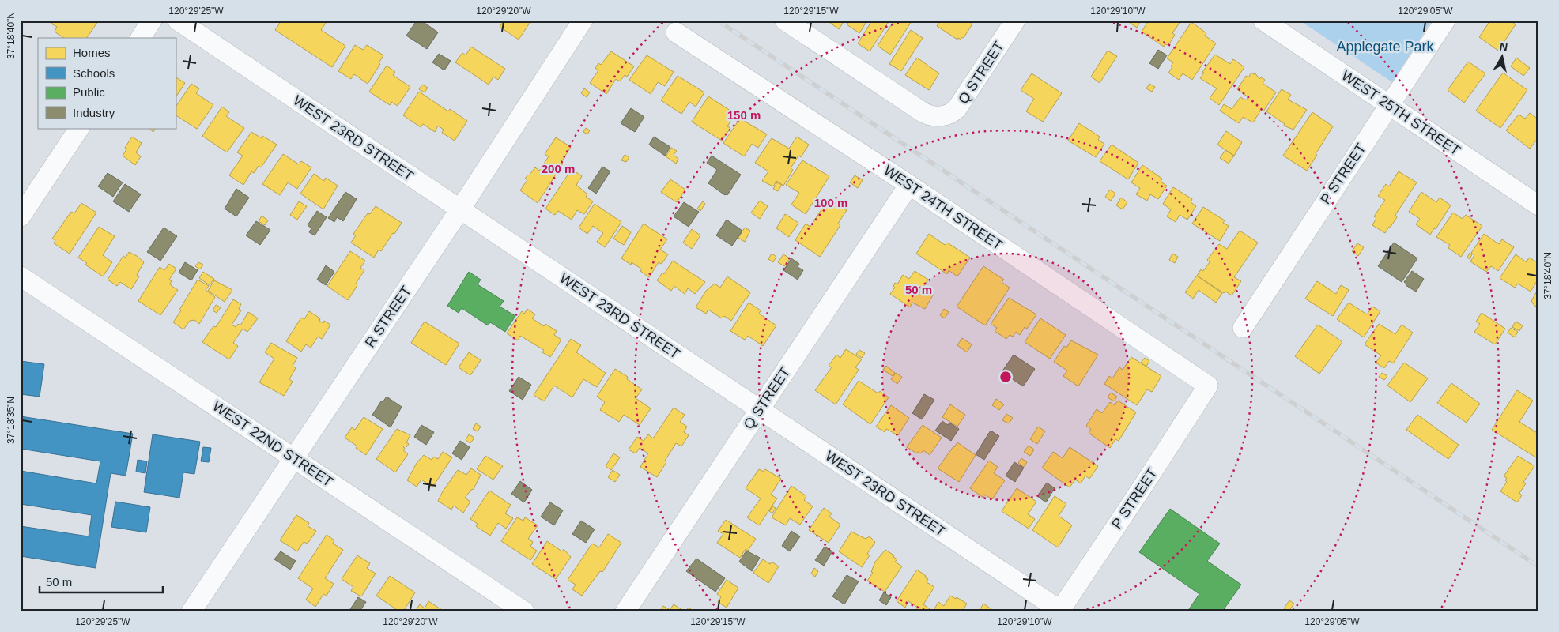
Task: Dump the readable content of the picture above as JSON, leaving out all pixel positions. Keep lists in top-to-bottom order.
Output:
{
  "streets": {
    "street": [
      "Q STREET",
      "WEST 25TH STREET",
      "WEST 23RD STREET",
      "P STREET",
      "WEST 24TH STREET",
      "R STREET",
      "WEST 22ND STREET"
    ]
  },
  "crossings": [
    ["Q STREET", "WEST 23RD STREET"],
    ["Q STREET", "WEST 24TH STREET"],
    ["WEST 25TH STREET", "P STREET"],
    ["WEST 23RD STREET", "P STREET"],
    ["WEST 23RD STREET", "R STREET"],
    ["P STREET", "WEST 24TH STREET"],
    ["R STREET", "WEST 22ND STREET"]
  ],
  "parks": ["Applegate Park"],
  "legend": [
    "Homes",
    "Schools",
    "Public",
    "Industry"
  ],
  "scale_bar": "50 m",
  "north": "top",
  "coordinates": [
    "120°29'25\"W",
    "120°29'20\"W",
    "120°29'15\"W",
    "120°29'10\"W",
    "120°29'05\"W",
    "37°18'40\"N",
    "37°18'35\"N"
  ],
  "rings": [
    "150 m",
    "200 m",
    "100 m",
    "50 m"
  ]
}
